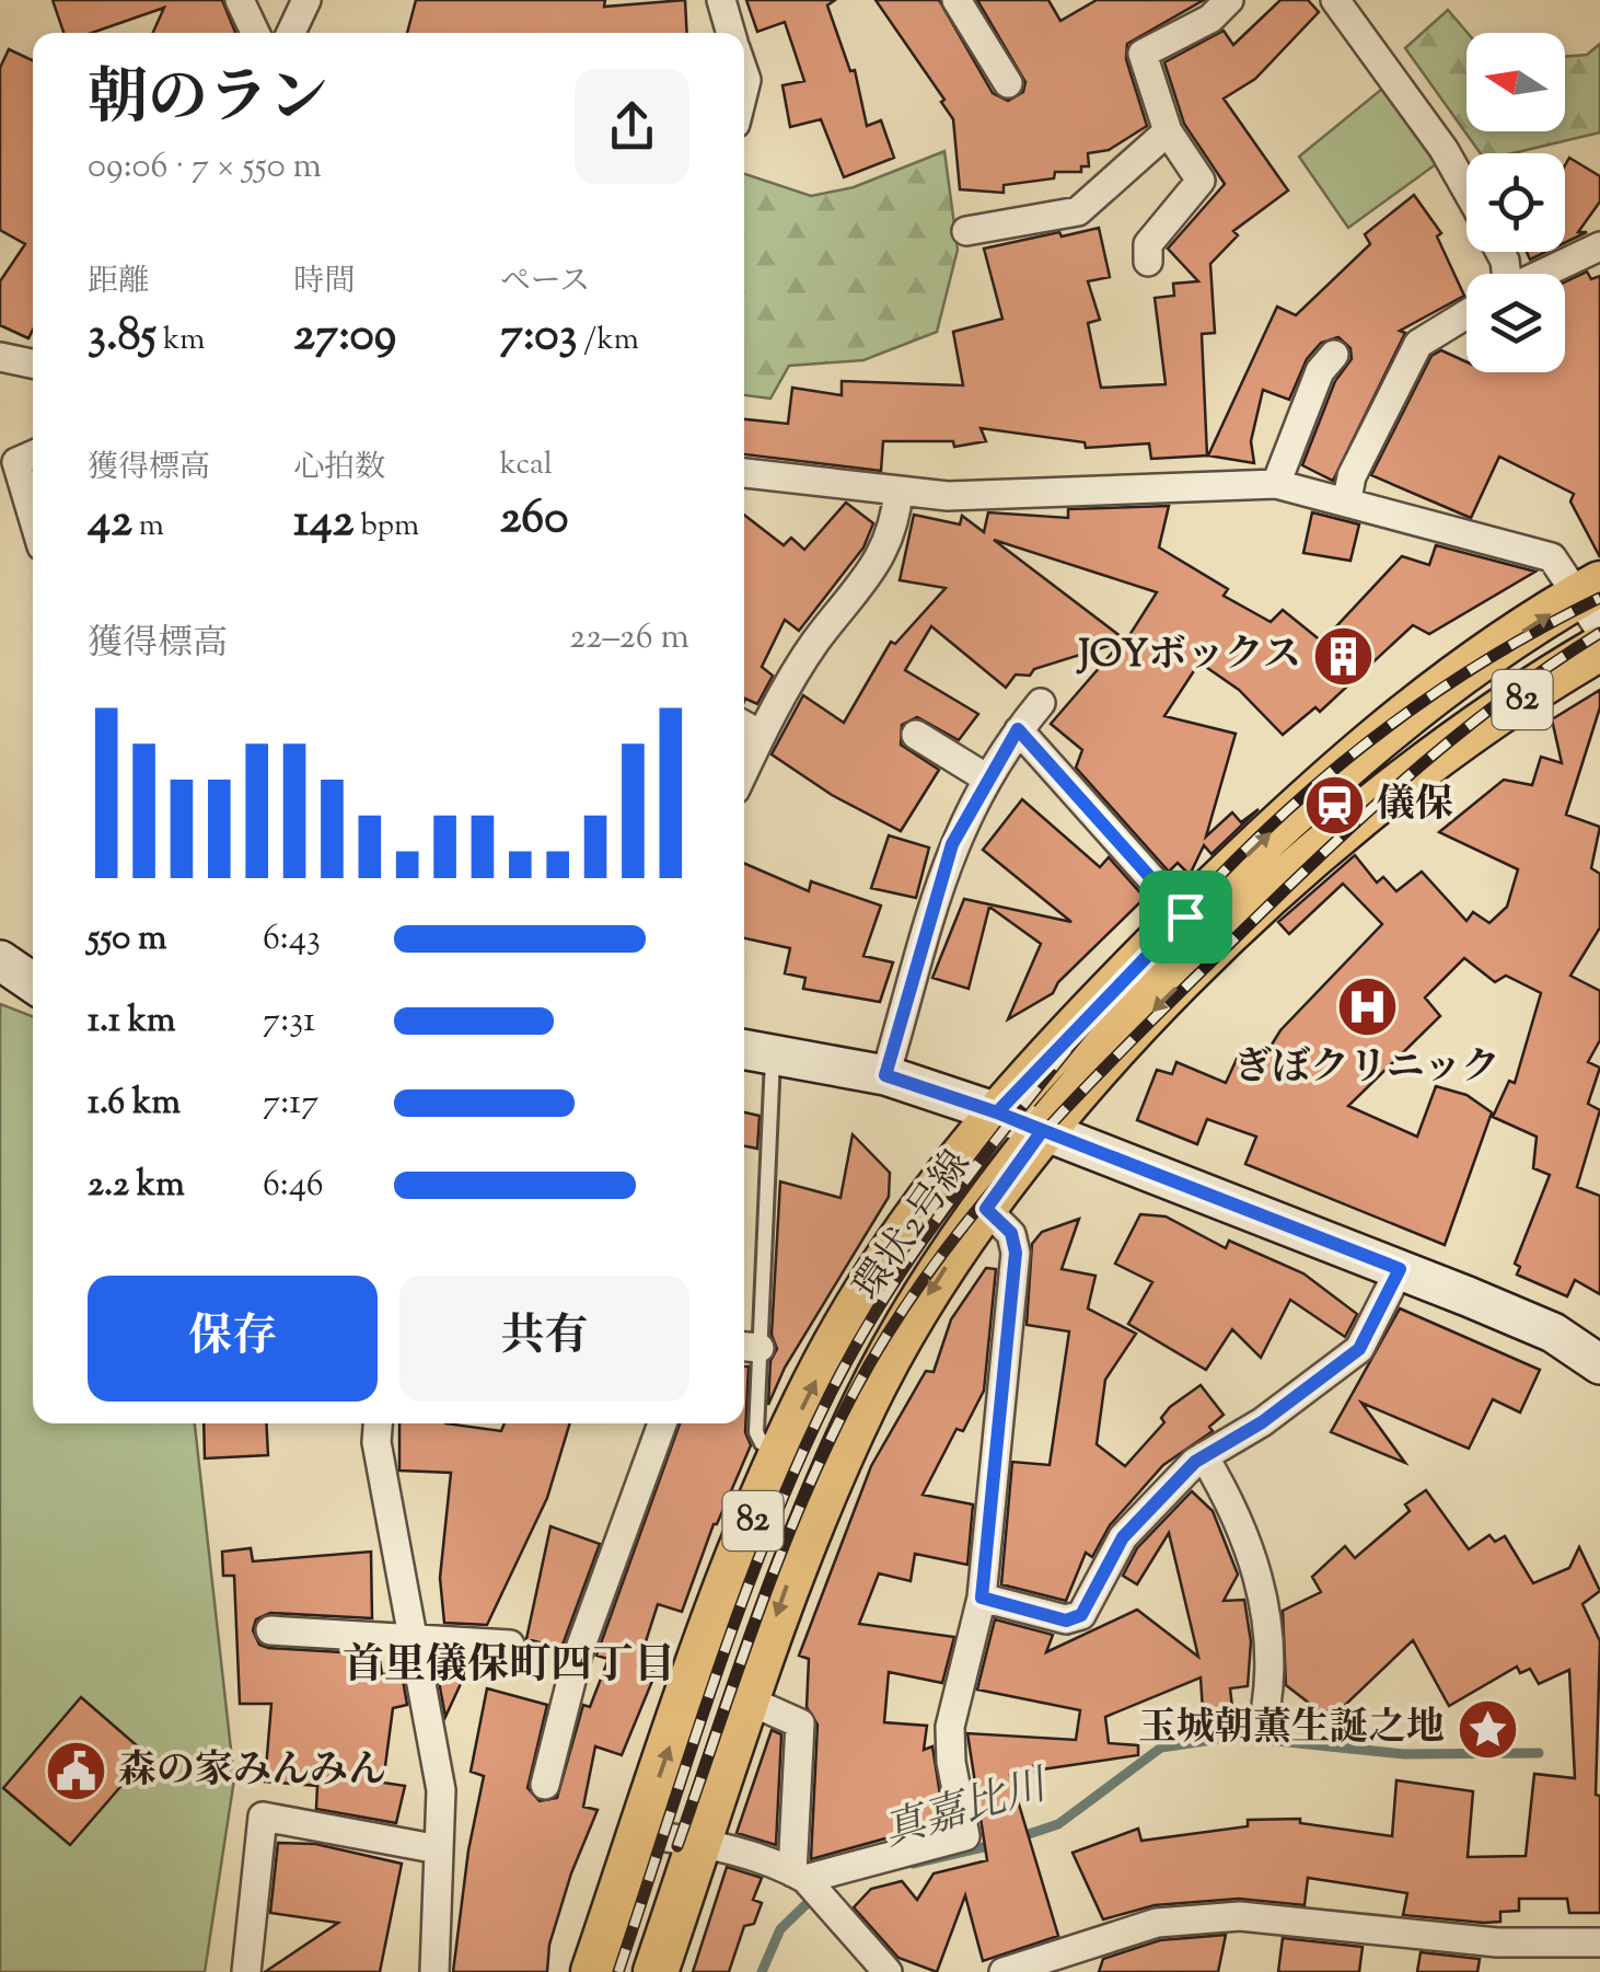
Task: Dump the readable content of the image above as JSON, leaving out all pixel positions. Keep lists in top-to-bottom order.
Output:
{
  "streets": {
    "main road": ["82", "環状2号線"]
  },
  "districts": ["首里儀保町四丁目"],
  "water": ["真嘉比川"],
  "places": {
    "building": ["JOYボックス"],
    "station": ["儀保"],
    "hospital": ["ぎぼクリニック"],
    "place": ["玉城朝薫生誕之地"],
    "public building": ["森の家みんみん"]
  },
  "north": "left",
  "page": {
    "heading": ["朝のラン", "09:06 · 7 × 550 m"],
    "stats": [
      ["距離", "3.85 km"],
      ["時間", "27:09"],
      ["ペース", "7:03 /km"],
      ["獲得標高", "42 m"],
      ["心拍数", "142 bpm"],
      ["kcal", "260"]
    ],
    "chart": ["獲得標高", "22–26 m"],
    "list": [
      {
        "name": "550 m",
        "note": "6:43"
      },
      {
        "name": "1.1 km",
        "note": "7:31"
      },
      {
        "name": "1.6 km",
        "note": "7:17"
      },
      {
        "name": "2.2 km",
        "note": "6:46"
      }
    ],
    "buttons": ["保存", "共有"]
  }
}
